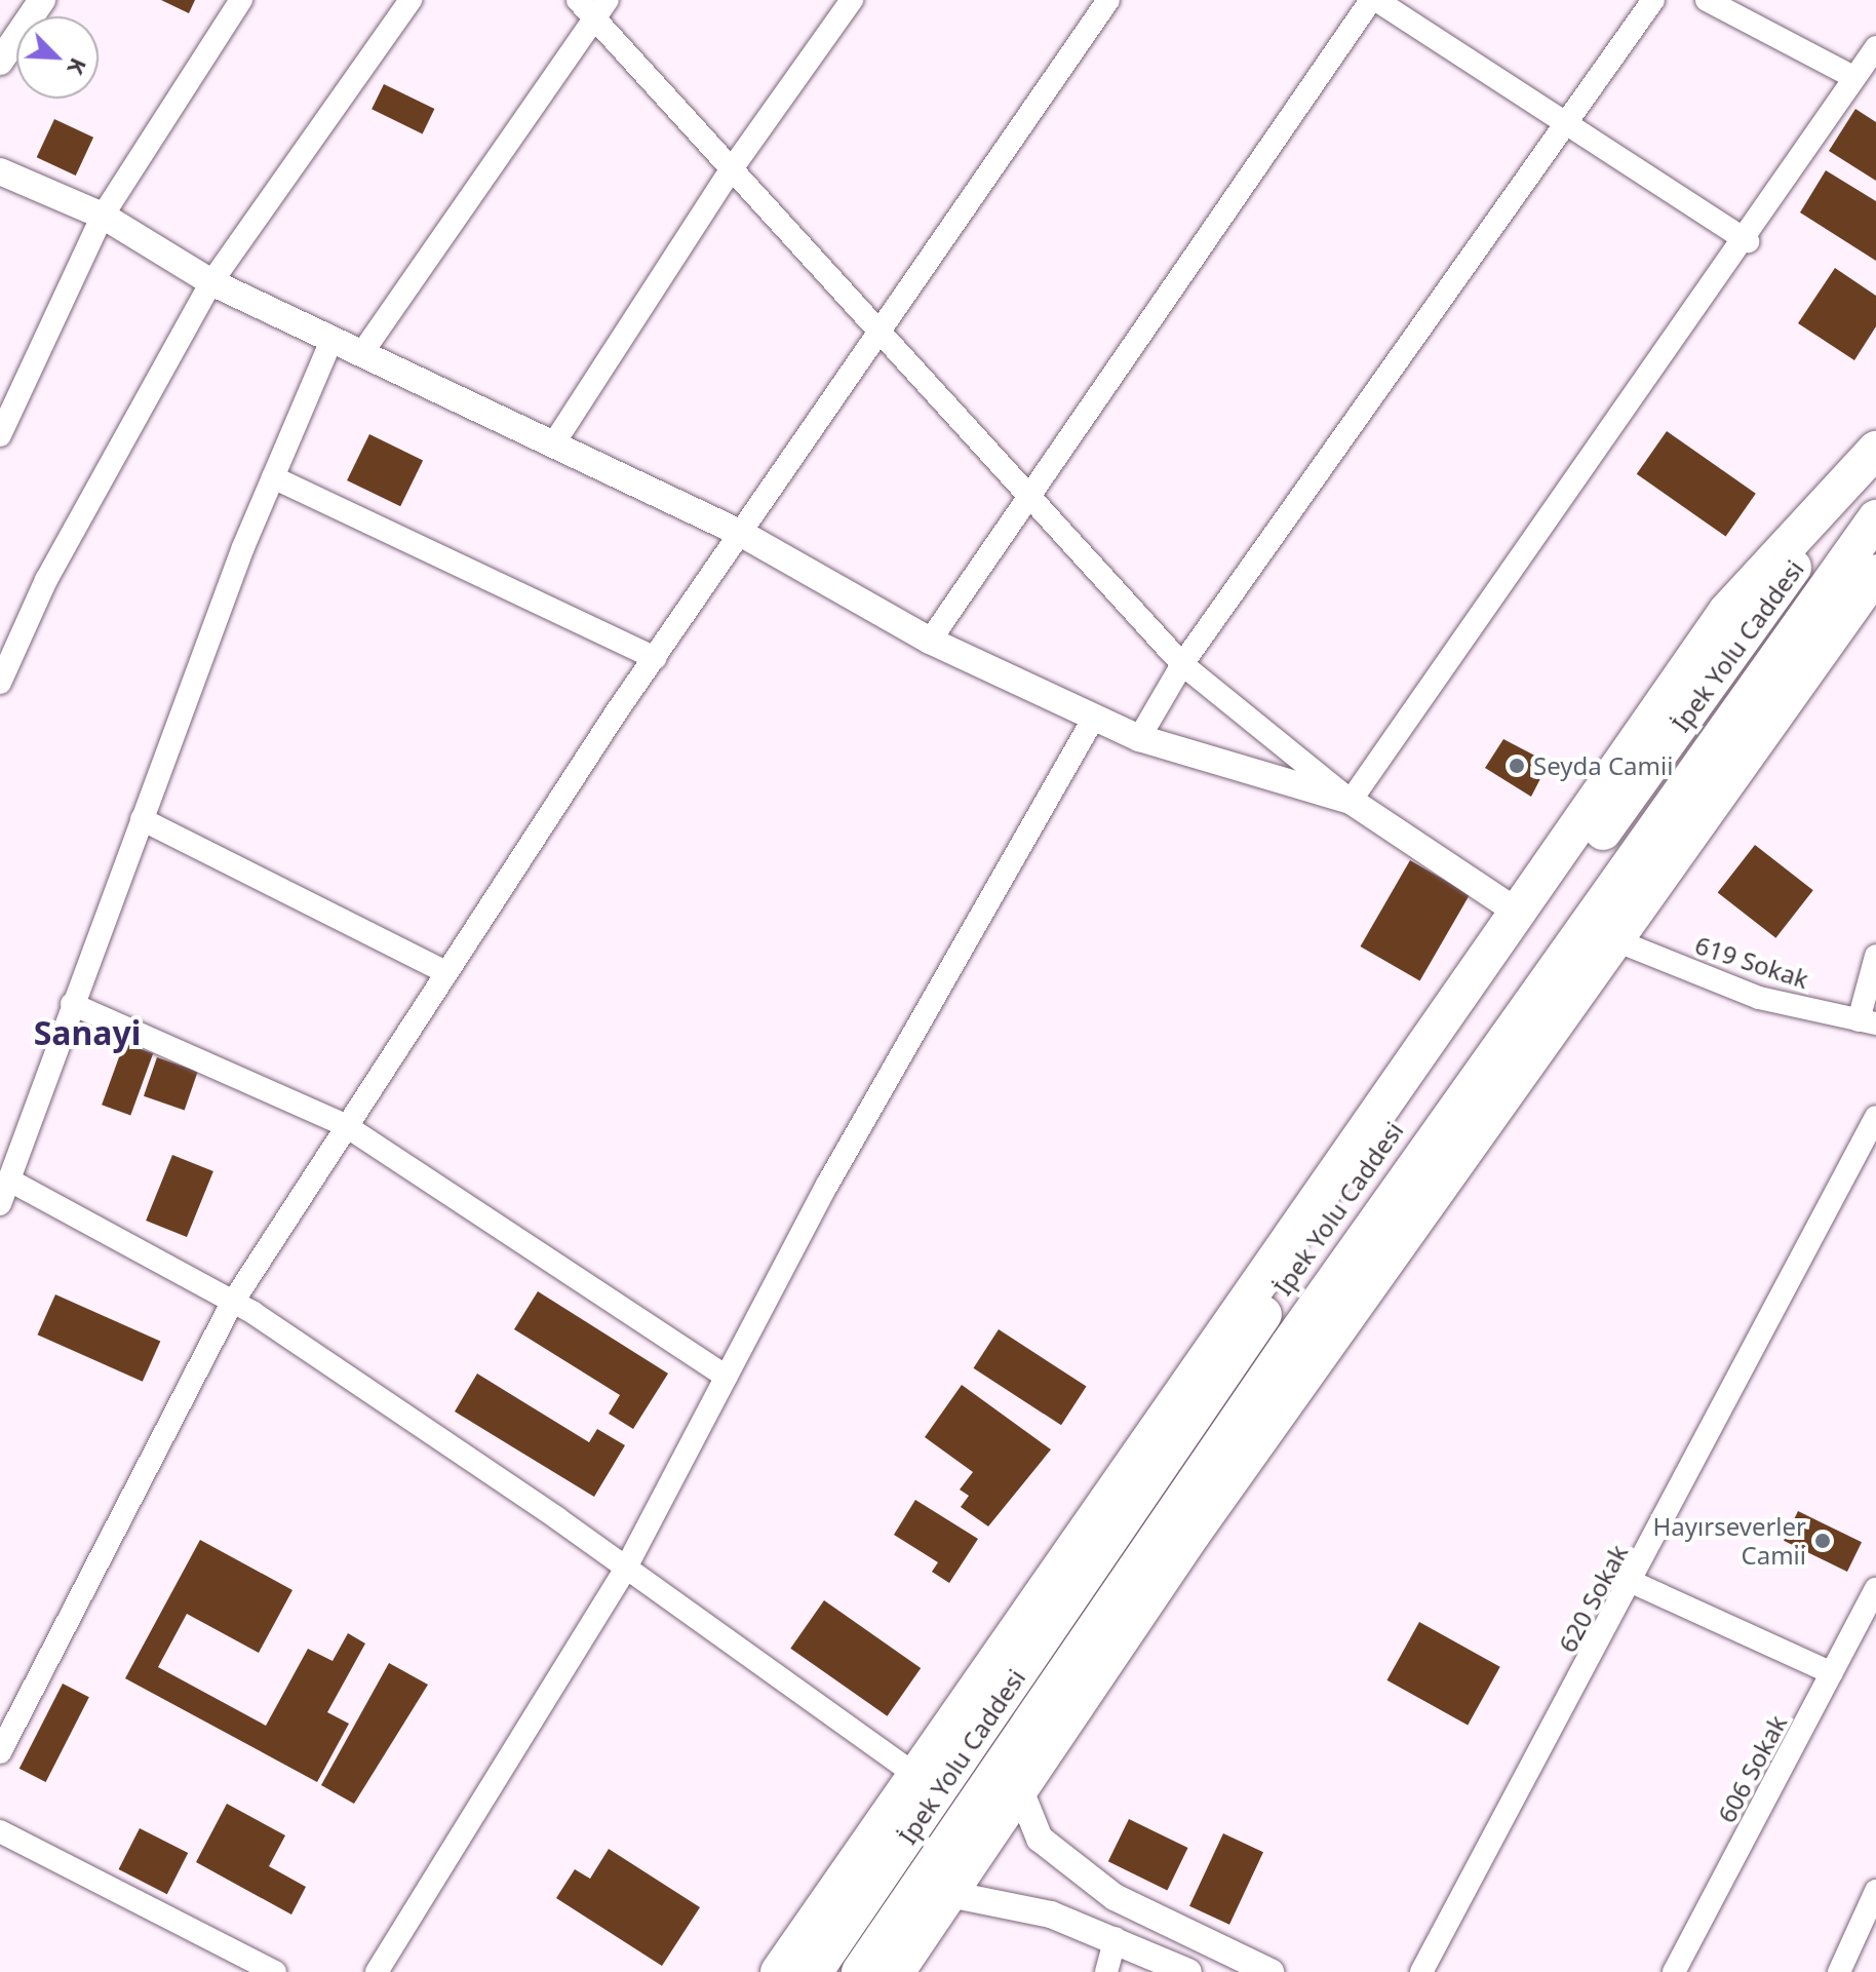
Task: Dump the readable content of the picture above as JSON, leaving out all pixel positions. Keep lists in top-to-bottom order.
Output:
{
  "streets": {
    "highway": ["İpek Yolu Caddesi"],
    "street": ["619 Sokak", "620 Sokak", "606 Sokak"]
  },
  "districts": ["Sanayi"],
  "places": ["Seyda Camii", "Hayırseverler Camii"],
  "north": "bottom right"
}
